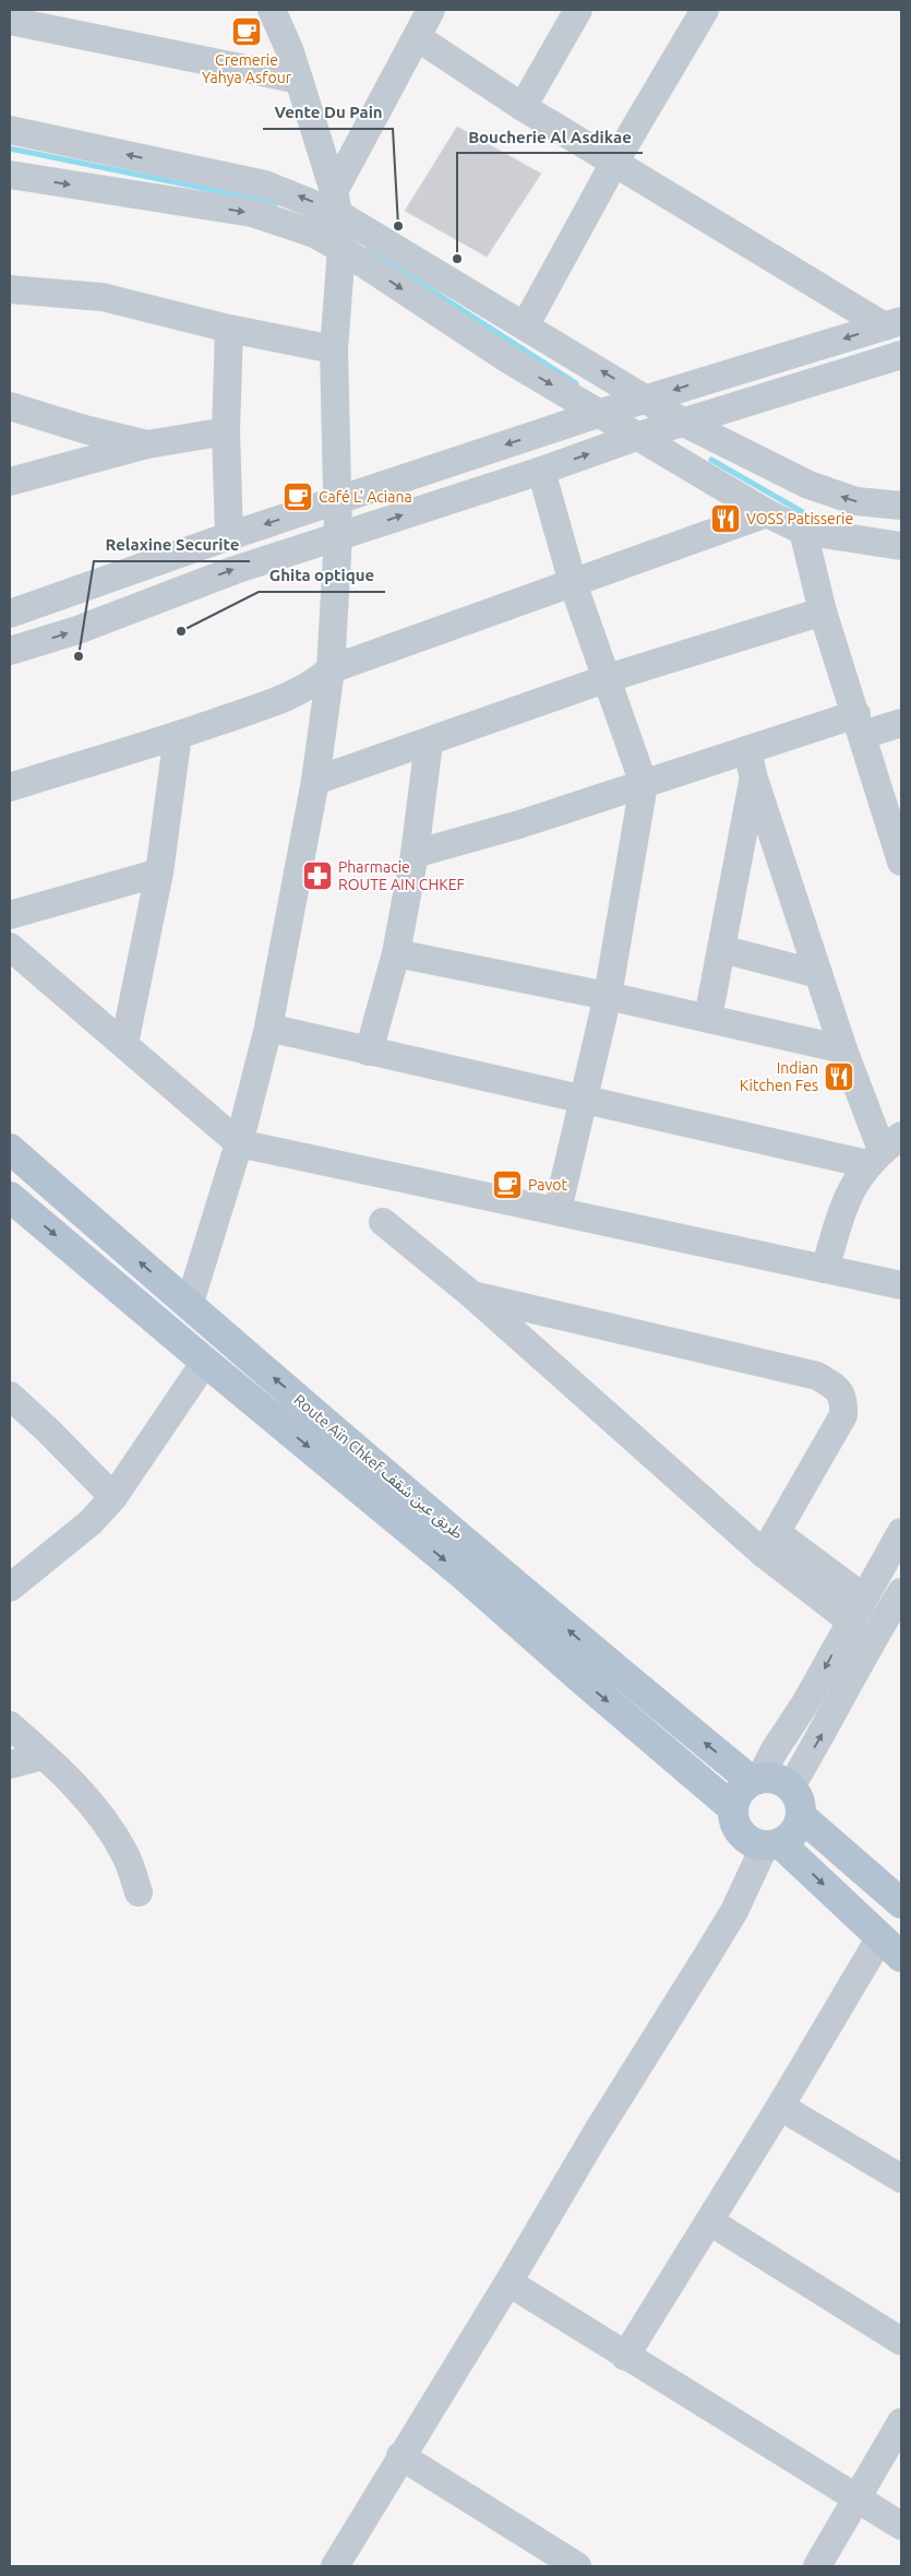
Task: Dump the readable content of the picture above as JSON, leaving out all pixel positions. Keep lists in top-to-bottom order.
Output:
{
  "streets": {
    "main road": ["Route Aïn Chkef طريق عين شقف"]
  },
  "places": {
    "cafe": ["Cremerie Yahya Asfour", "Café L' Aciana", "Pavot"],
    "other": [
      "Vente Du Pain",
      "Boucherie Al Asdikae",
      "Ghita optique",
      "Relaxine Securite"
    ],
    "restaurant": ["VOSS Patisserie", "Indian Kitchen Fes"],
    "pharmacy": ["Pharmacie ROUTE AIN CHKEF"]
  }
}
